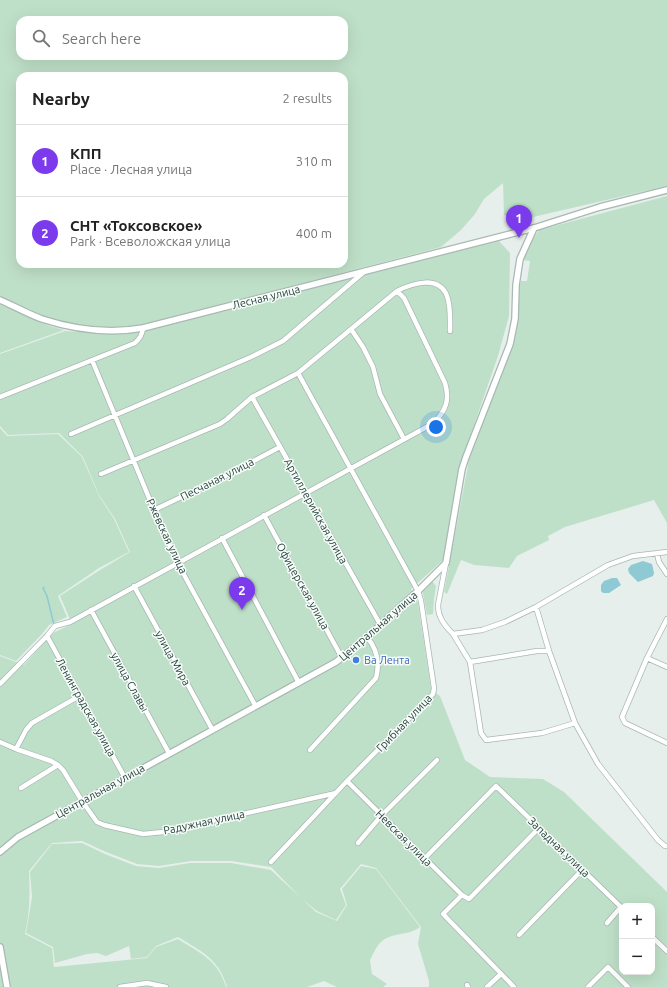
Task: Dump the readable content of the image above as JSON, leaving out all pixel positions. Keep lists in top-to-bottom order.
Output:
{
  "streets": {
    "street": [
      "Лесная улица",
      "Песчаная улица",
      "Артиллерийская улица",
      "Ржевская улица",
      "Офицерская улица",
      "Центральная улица",
      "улица Мира",
      "улица Славы",
      "Ленинградская улица",
      "Грибная улица",
      "Радужная улица",
      "Невская улица",
      "Западная улица"
    ]
  },
  "crossings": [
    ["Песчаная улица", "Артиллерийская улица"],
    ["Песчаная улица", "Ржевская улица"],
    ["Артиллерийская улица", "Центральная улица"],
    ["Ржевская улица", "Центральная улица"],
    ["Офицерская улица", "Центральная улица"],
    ["Центральная улица", "улица Мира"],
    ["Центральная улица", "улица Славы"],
    ["Центральная улица", "Ленинградская улица"],
    ["Центральная улица", "Грибная улица"],
    ["Центральная улица", "Радужная улица"],
    ["Грибная улица", "Радужная улица"],
    ["Грибная улица", "Невская улица"],
    ["Невская улица", "Западная улица"]
  ],
  "places": ["Ва Лента"],
  "page": {
    "search": "Search here",
    "heading": ["Nearby", "2 results"],
    "list": [
      {
        "mark": "1",
        "name": "КПП",
        "note": "Place · Лесная улица",
        "value": "310 m"
      },
      {
        "mark": "2",
        "name": "СНТ «Токсовское»",
        "note": "Park · Всеволожская улица",
        "value": "400 m"
      }
    ],
    "pins": ["1", "2"],
    "map_buttons": ["+", "−"]
  }
}
